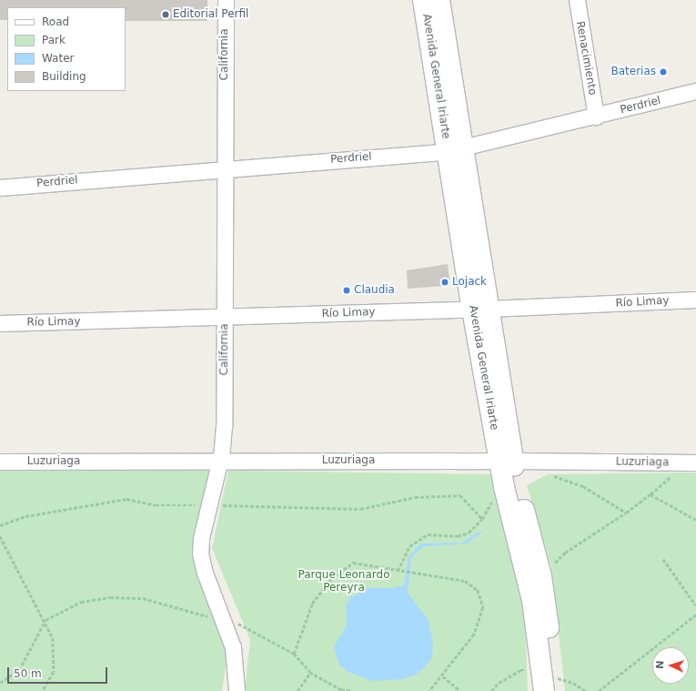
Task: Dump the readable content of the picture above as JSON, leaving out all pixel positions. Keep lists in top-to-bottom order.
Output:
{
  "streets": {
    "main road": ["Avenida General Iriarte"],
    "street": [
      "California",
      "Renacimiento",
      "Perdriel",
      "Río Limay",
      "Luzuriaga"
    ]
  },
  "crossings": [
    ["California", "Perdriel"],
    ["California", "Río Limay"],
    ["California", "Luzuriaga"],
    ["Renacimiento", "Perdriel"],
    ["Avenida General Iriarte", "Perdriel"],
    ["Avenida General Iriarte", "Río Limay"],
    ["Avenida General Iriarte", "Luzuriaga"]
  ],
  "parks": ["Parque Leonardo Pereyra"],
  "places": [
    "Editorial Perfil",
    "Baterias",
    "Lojack",
    "Claudia"
  ],
  "legend": [
    "Road",
    "Park",
    "Water",
    "Building"
  ],
  "scale_bar": "50 m",
  "north": "left"
}
